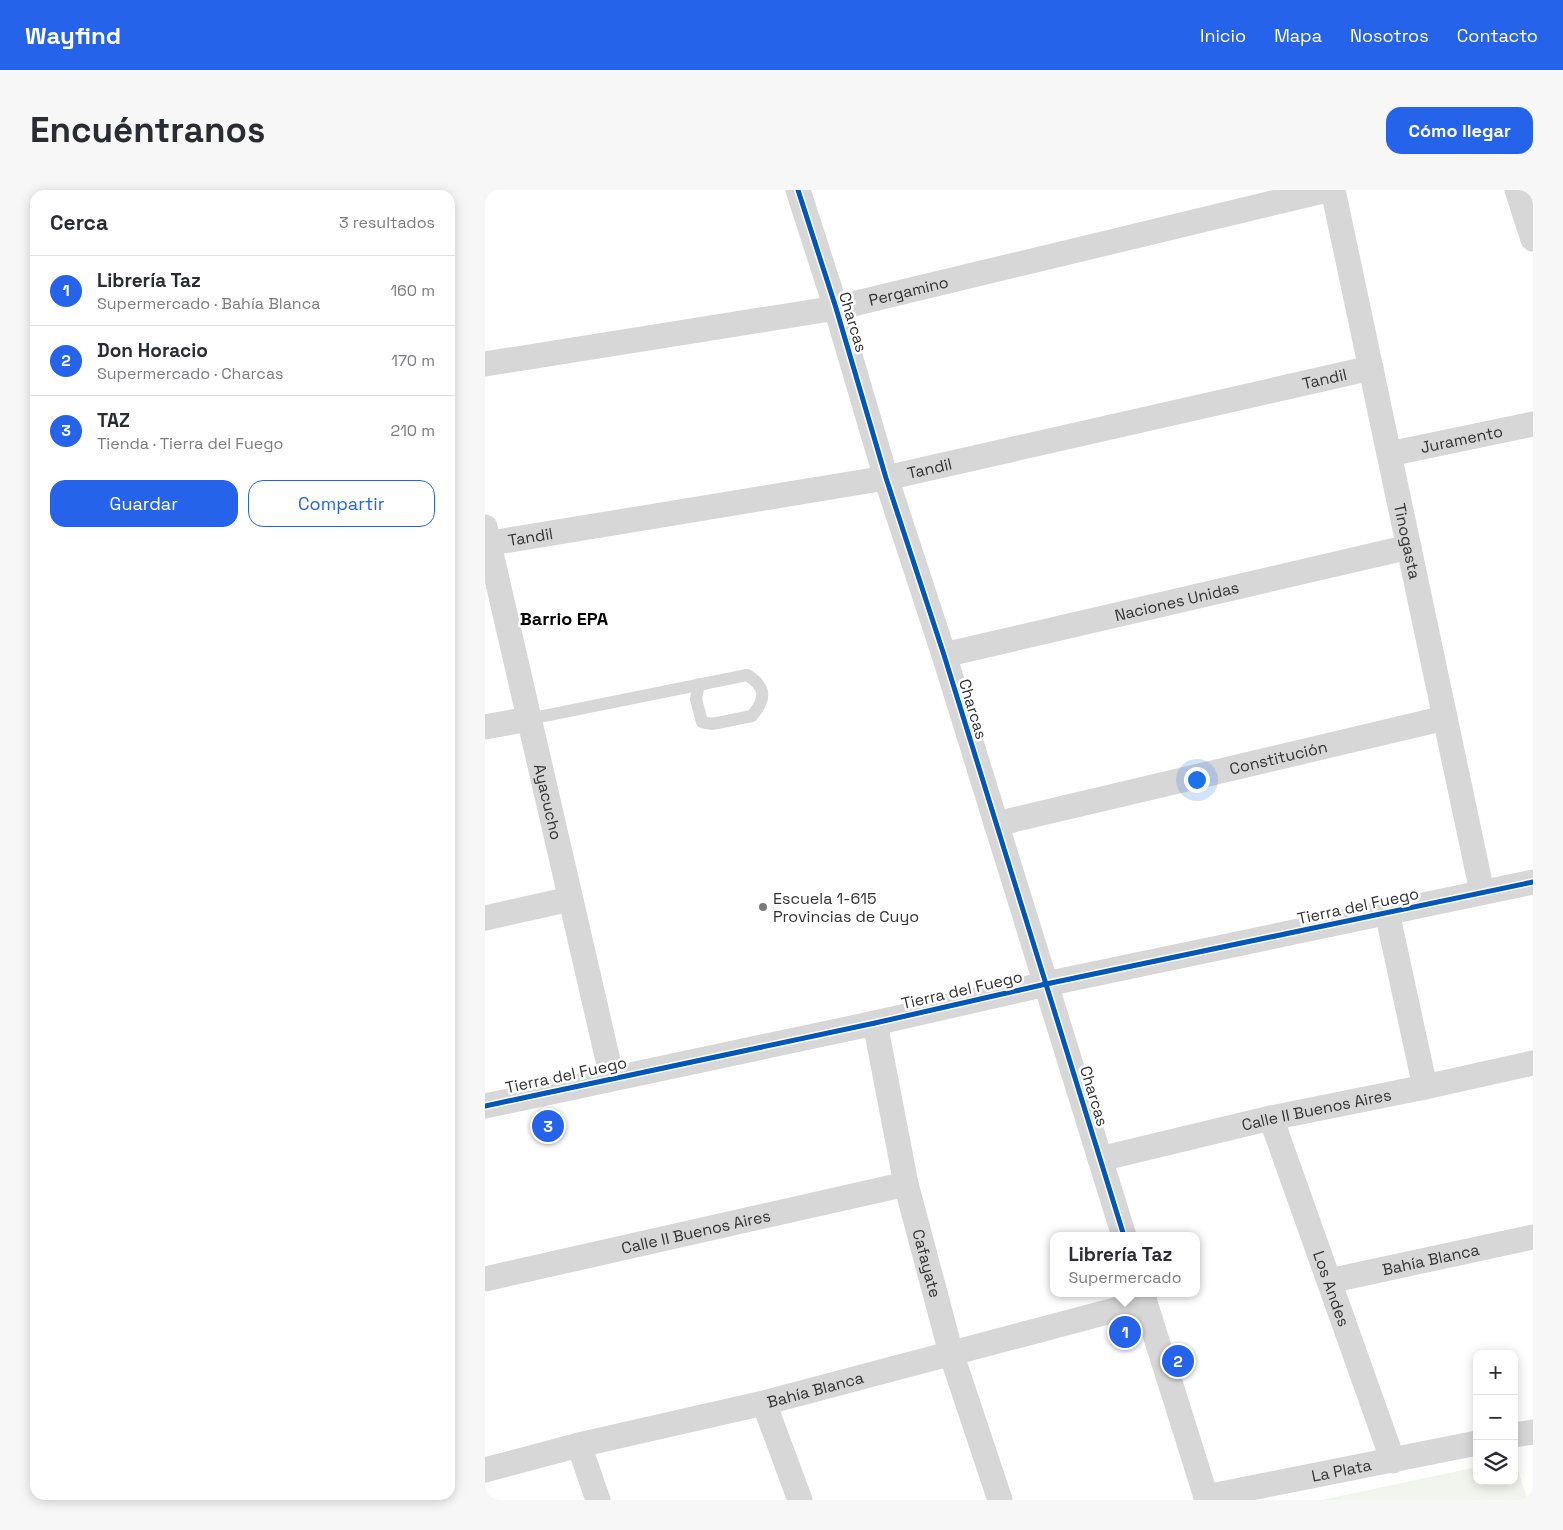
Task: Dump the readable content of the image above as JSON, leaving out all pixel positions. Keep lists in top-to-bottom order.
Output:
{
  "streets": {
    "street": [
      "Pergamino",
      "Charcas",
      "Tandil",
      "Juramento",
      "Tinogasta",
      "Naciones Unidas",
      "Constitución",
      "Ayacucho",
      "Tierra del Fuego",
      "Calle II Buenos Aires",
      "Bahía Blanca",
      "Cafayate",
      "Los Andes",
      "La Plata"
    ]
  },
  "crossings": [
    ["Pergamino", "Charcas"],
    ["Charcas", "Tandil"],
    ["Charcas", "Naciones Unidas"],
    ["Charcas", "Constitución"],
    ["Charcas", "Tierra del Fuego"],
    ["Charcas", "Calle II Buenos Aires"],
    ["Tandil", "Tinogasta"],
    ["Tandil", "Ayacucho"],
    ["Juramento", "Tinogasta"],
    ["Tinogasta", "Naciones Unidas"],
    ["Tinogasta", "Constitución"],
    ["Tinogasta", "Tierra del Fuego"],
    ["Ayacucho", "Tierra del Fuego"],
    ["Tierra del Fuego", "Cafayate"],
    ["Calle II Buenos Aires", "Cafayate"],
    ["Calle II Buenos Aires", "Los Andes"],
    ["Bahía Blanca", "Cafayate"],
    ["Bahía Blanca", "Los Andes"],
    ["Los Andes", "La Plata"]
  ],
  "districts": ["Barrio EPA"],
  "places": ["Escuela 1-615 Provincias de Cuyo"],
  "page": {
    "header": "Wayfind",
    "nav": [
      "Inicio",
      "Mapa",
      "Nosotros",
      "Contacto"
    ],
    "buttons": [
      "Cómo llegar",
      ["Guardar", "Compartir"]
    ],
    "title": "Encuéntranos",
    "heading": ["Cerca", "3 resultados"],
    "list": [
      {
        "mark": "1",
        "name": "Librería Taz",
        "note": "Supermercado · Bahía Blanca",
        "value": "160 m"
      },
      {
        "mark": "2",
        "name": "Don Horacio",
        "note": "Supermercado · Charcas",
        "value": "170 m"
      },
      {
        "mark": "3",
        "name": "TAZ",
        "note": "Tienda · Tierra del Fuego",
        "value": "210 m"
      }
    ],
    "pins": ["3", "1", "2"],
    "popup": ["Librería Taz", "Supermercado"],
    "map_buttons": ["+", "−"]
  }
}
